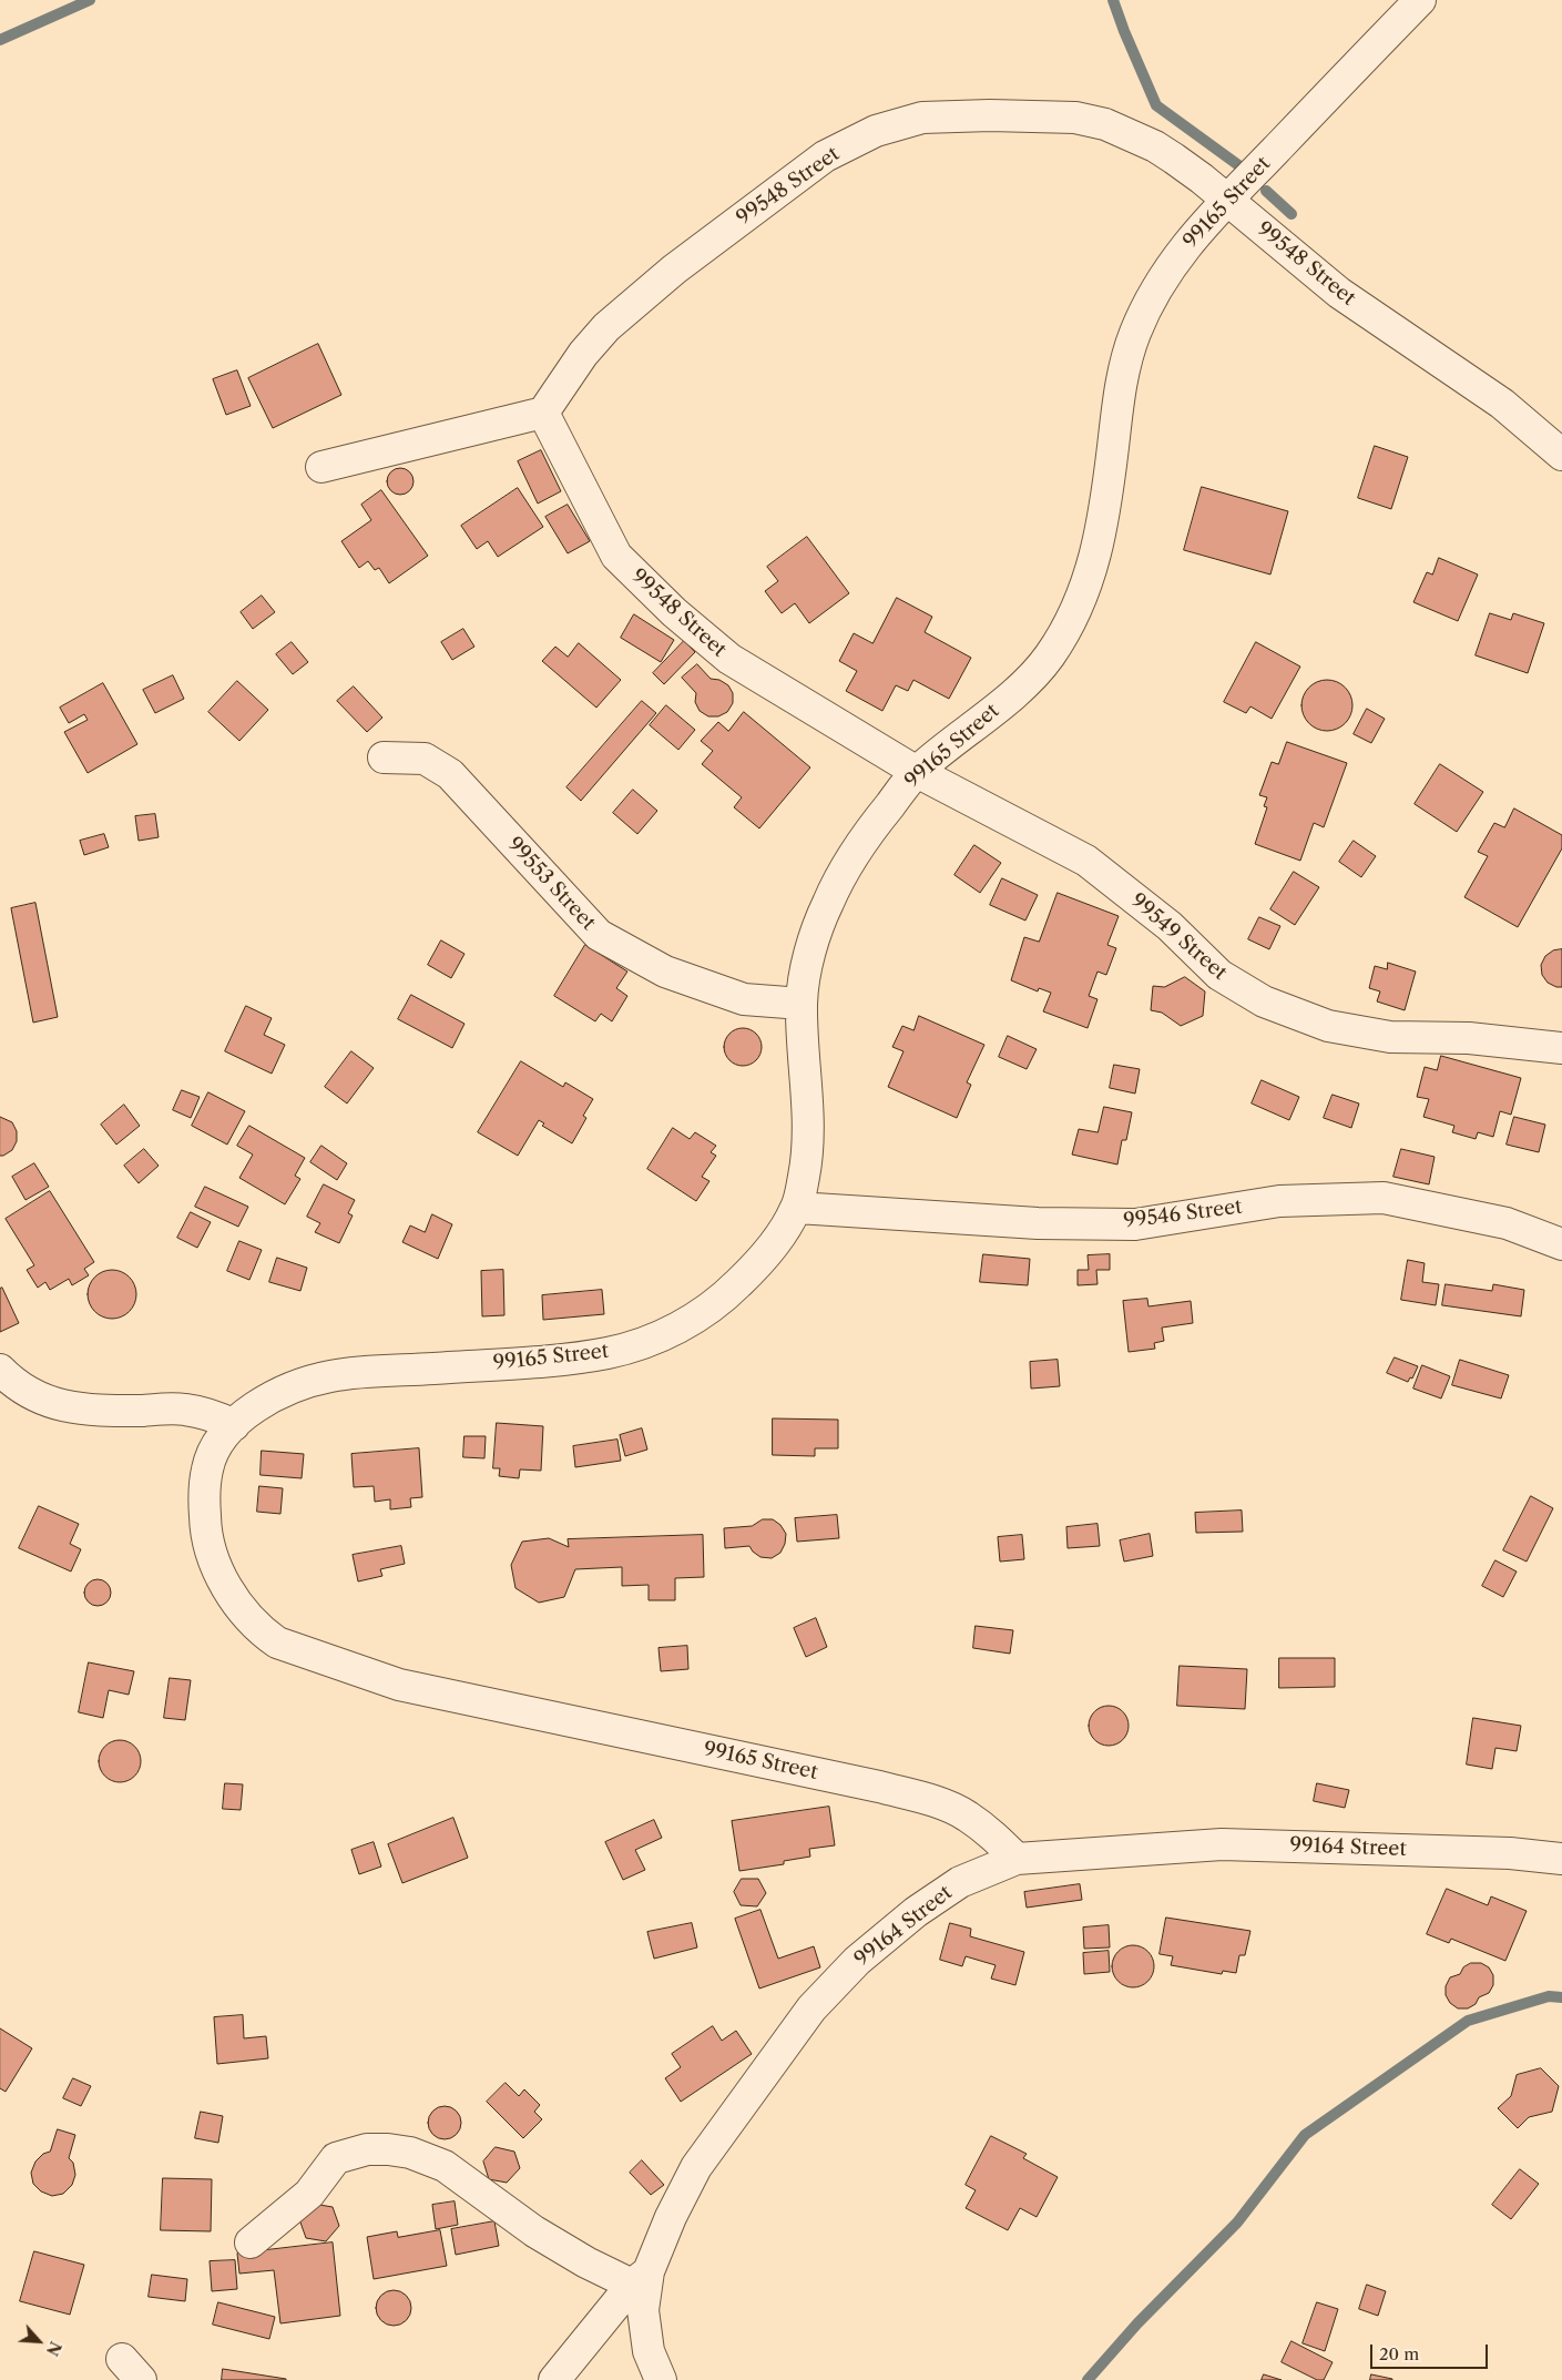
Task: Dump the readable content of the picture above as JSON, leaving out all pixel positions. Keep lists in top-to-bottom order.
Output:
{
  "streets": {
    "street": [
      "99548 Street",
      "99165 Street",
      "99553 Street",
      "99549 Street",
      "99546 Street",
      "99164 Street"
    ]
  },
  "crossings": [
    ["99548 Street", "99165 Street"],
    ["99548 Street", "99549 Street"],
    ["99165 Street", "99553 Street"],
    ["99165 Street", "99549 Street"],
    ["99165 Street", "99546 Street"],
    ["99165 Street", "99164 Street"]
  ],
  "scale_bar": "20 m",
  "north": "bottom right"
}
